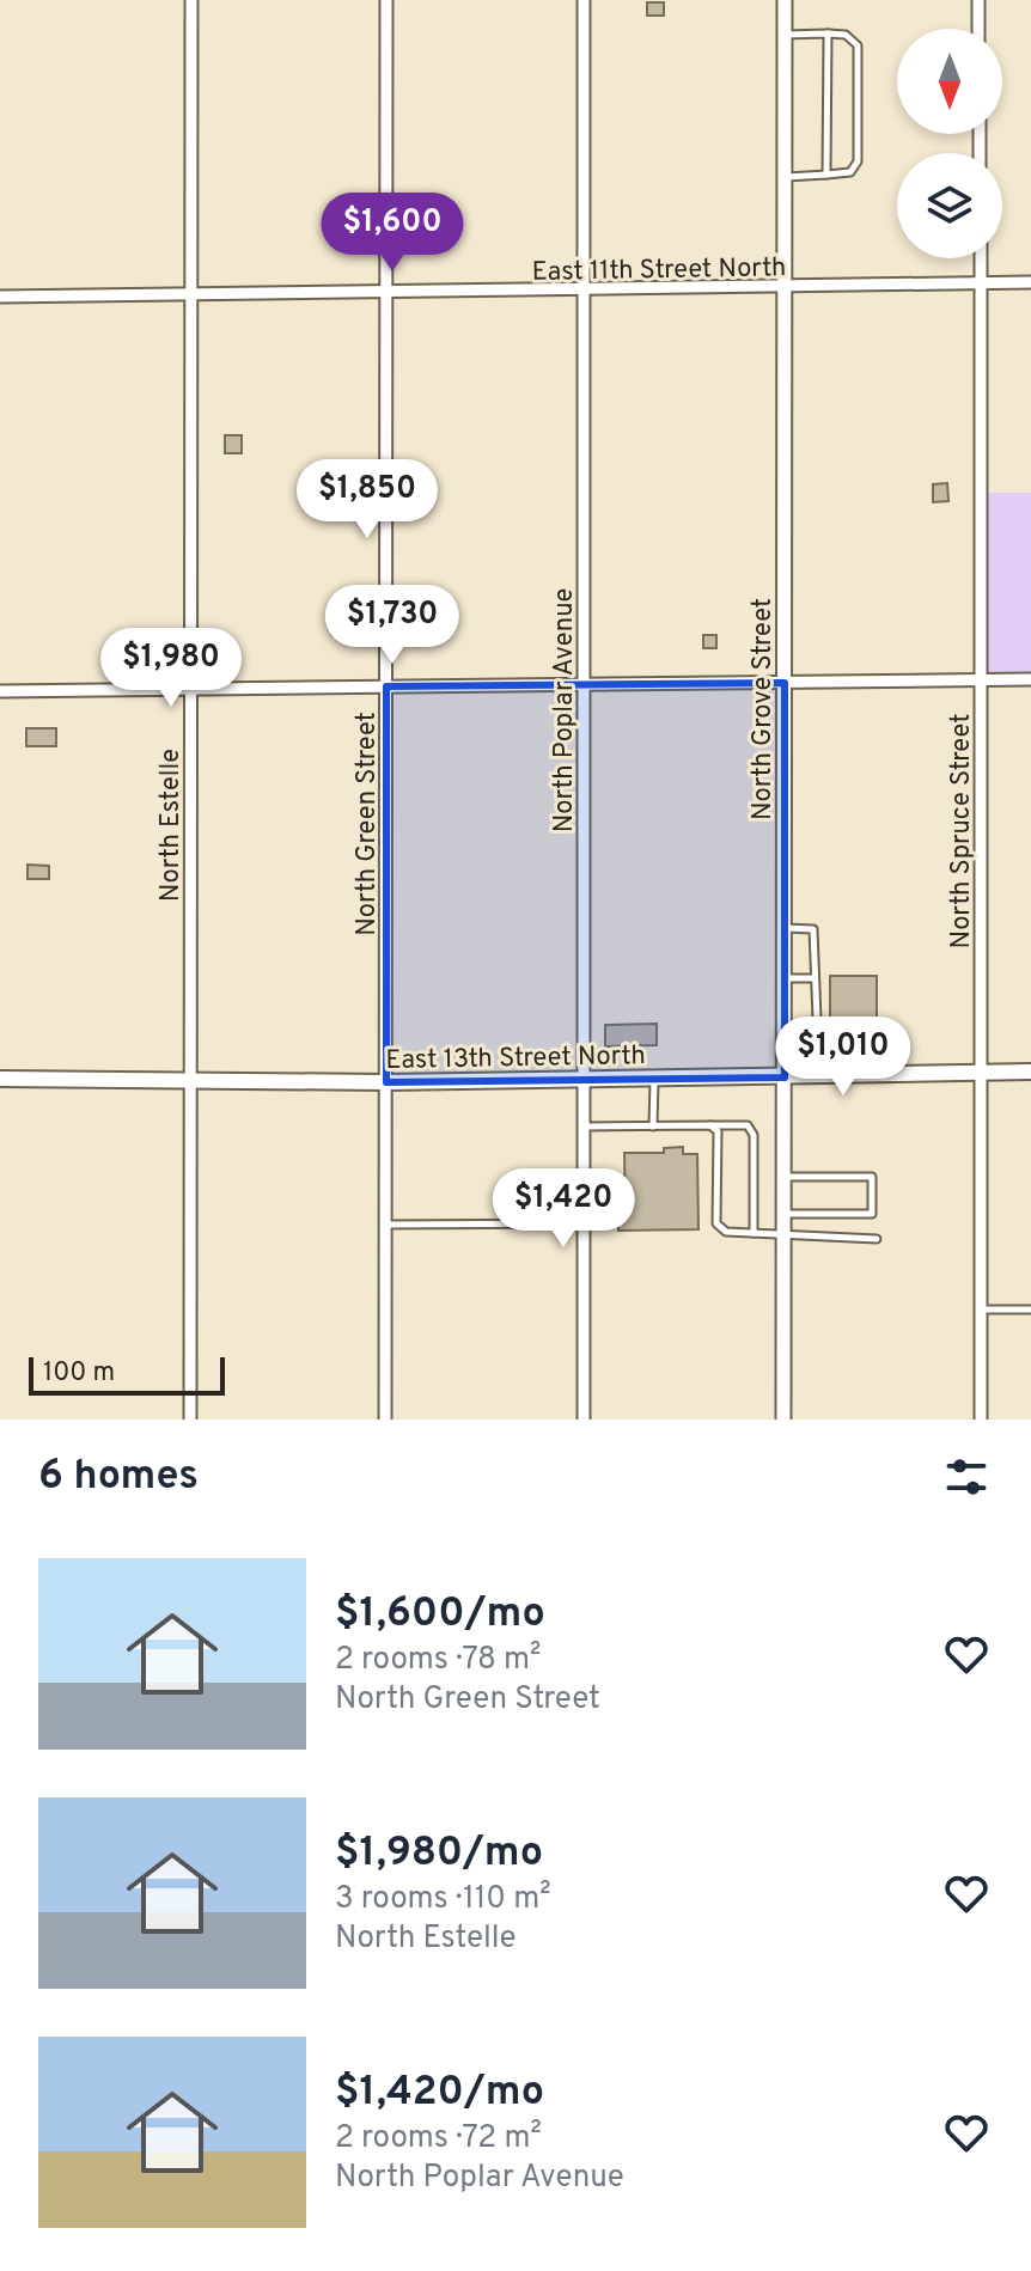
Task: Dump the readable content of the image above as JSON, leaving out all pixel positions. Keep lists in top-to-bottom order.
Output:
{
  "streets": {
    "main road": ["East 13th Street North"],
    "street": [
      "East 11th Street North",
      "North Grove Street",
      "North Poplar Avenue",
      "North Green Street",
      "North Estelle",
      "North Spruce Street"
    ]
  },
  "crossings": [
    ["East 11th Street North", "North Grove Street"],
    ["East 11th Street North", "North Poplar Avenue"],
    ["East 11th Street North", "North Green Street"],
    ["East 11th Street North", "North Estelle"],
    ["East 11th Street North", "North Spruce Street"],
    ["North Grove Street", "East 13th Street North"],
    ["North Poplar Avenue", "East 13th Street North"],
    ["North Green Street", "East 13th Street North"],
    ["North Estelle", "East 13th Street North"],
    ["North Spruce Street", "East 13th Street North"]
  ],
  "scale_bar": "100 m",
  "north": "bottom",
  "page": {
    "price": [
      "$1,600",
      "$1,850",
      "$1,730",
      "$1,980",
      "$1,010",
      "$1,420"
    ],
    "scale": "100 m",
    "heading": "6 homes",
    "list": [
      {
        "name": "$1,600/mo",
        "note": "2 rooms · 78 m² · North Green Street"
      },
      {
        "name": "$1,980/mo",
        "note": "3 rooms · 110 m² · North Estelle"
      },
      {
        "name": "$1,420/mo",
        "note": "2 rooms · 72 m² · North Poplar Avenue"
      }
    ]
  }
}
